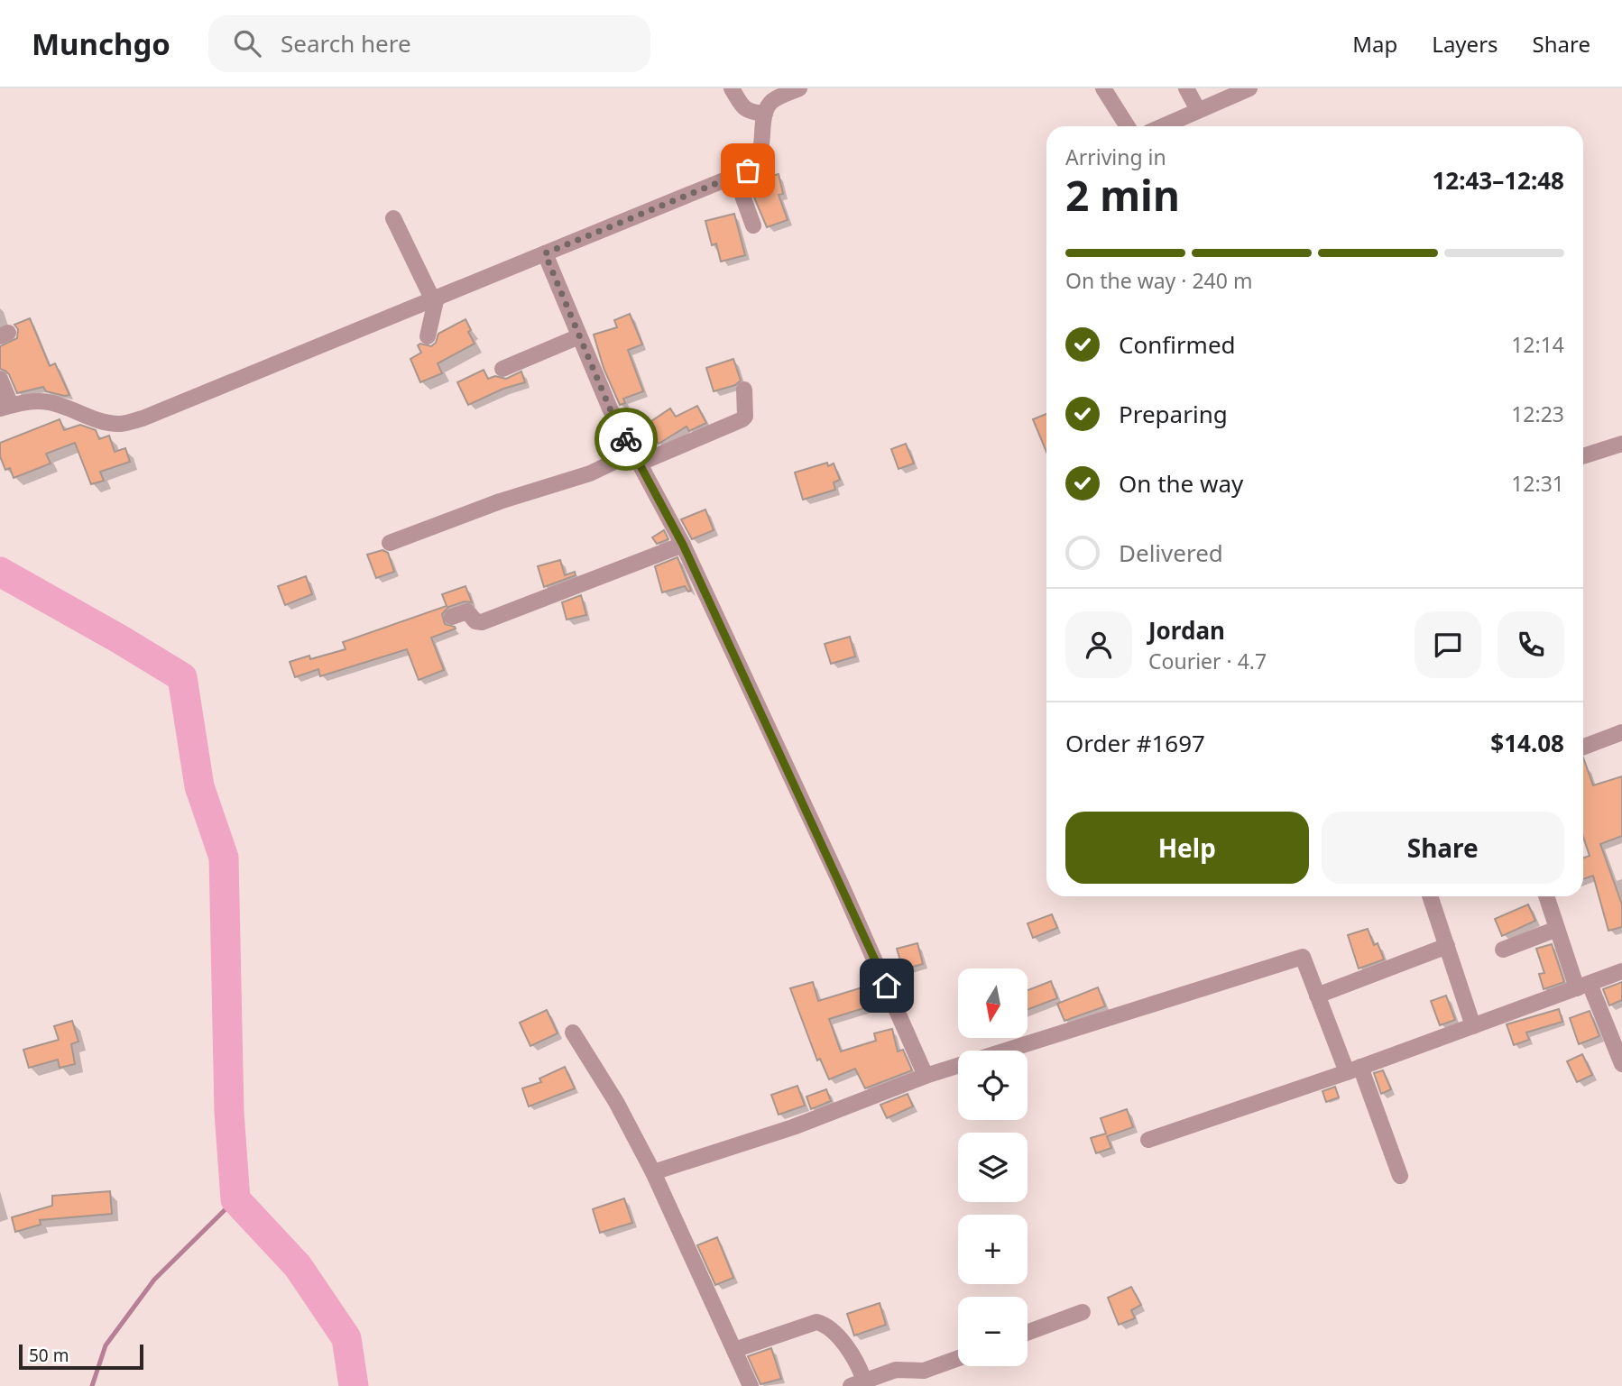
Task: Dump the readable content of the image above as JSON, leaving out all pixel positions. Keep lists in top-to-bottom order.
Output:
{
  "scale_bar": "50 m",
  "north": "bottom",
  "page": {
    "header": "Munchgo",
    "search": "Search here",
    "nav": ["Map", "Layers", "Share"],
    "heading": ["2 min", "Arriving in", "12:43–12:48"],
    "panel": [
      "Jordan",
      "Courier · 4.7",
      "Order #1697",
      "$14.08"
    ],
    "bar": "On the way · 240 m",
    "list": [
      ["Confirmed", "12:14"],
      ["Preparing", "12:23"],
      ["On the way", "12:31"],
      "Delivered"
    ],
    "buttons": ["Help", "Share"],
    "map_buttons": ["+", "−"],
    "scale": "50 m"
  }
}
